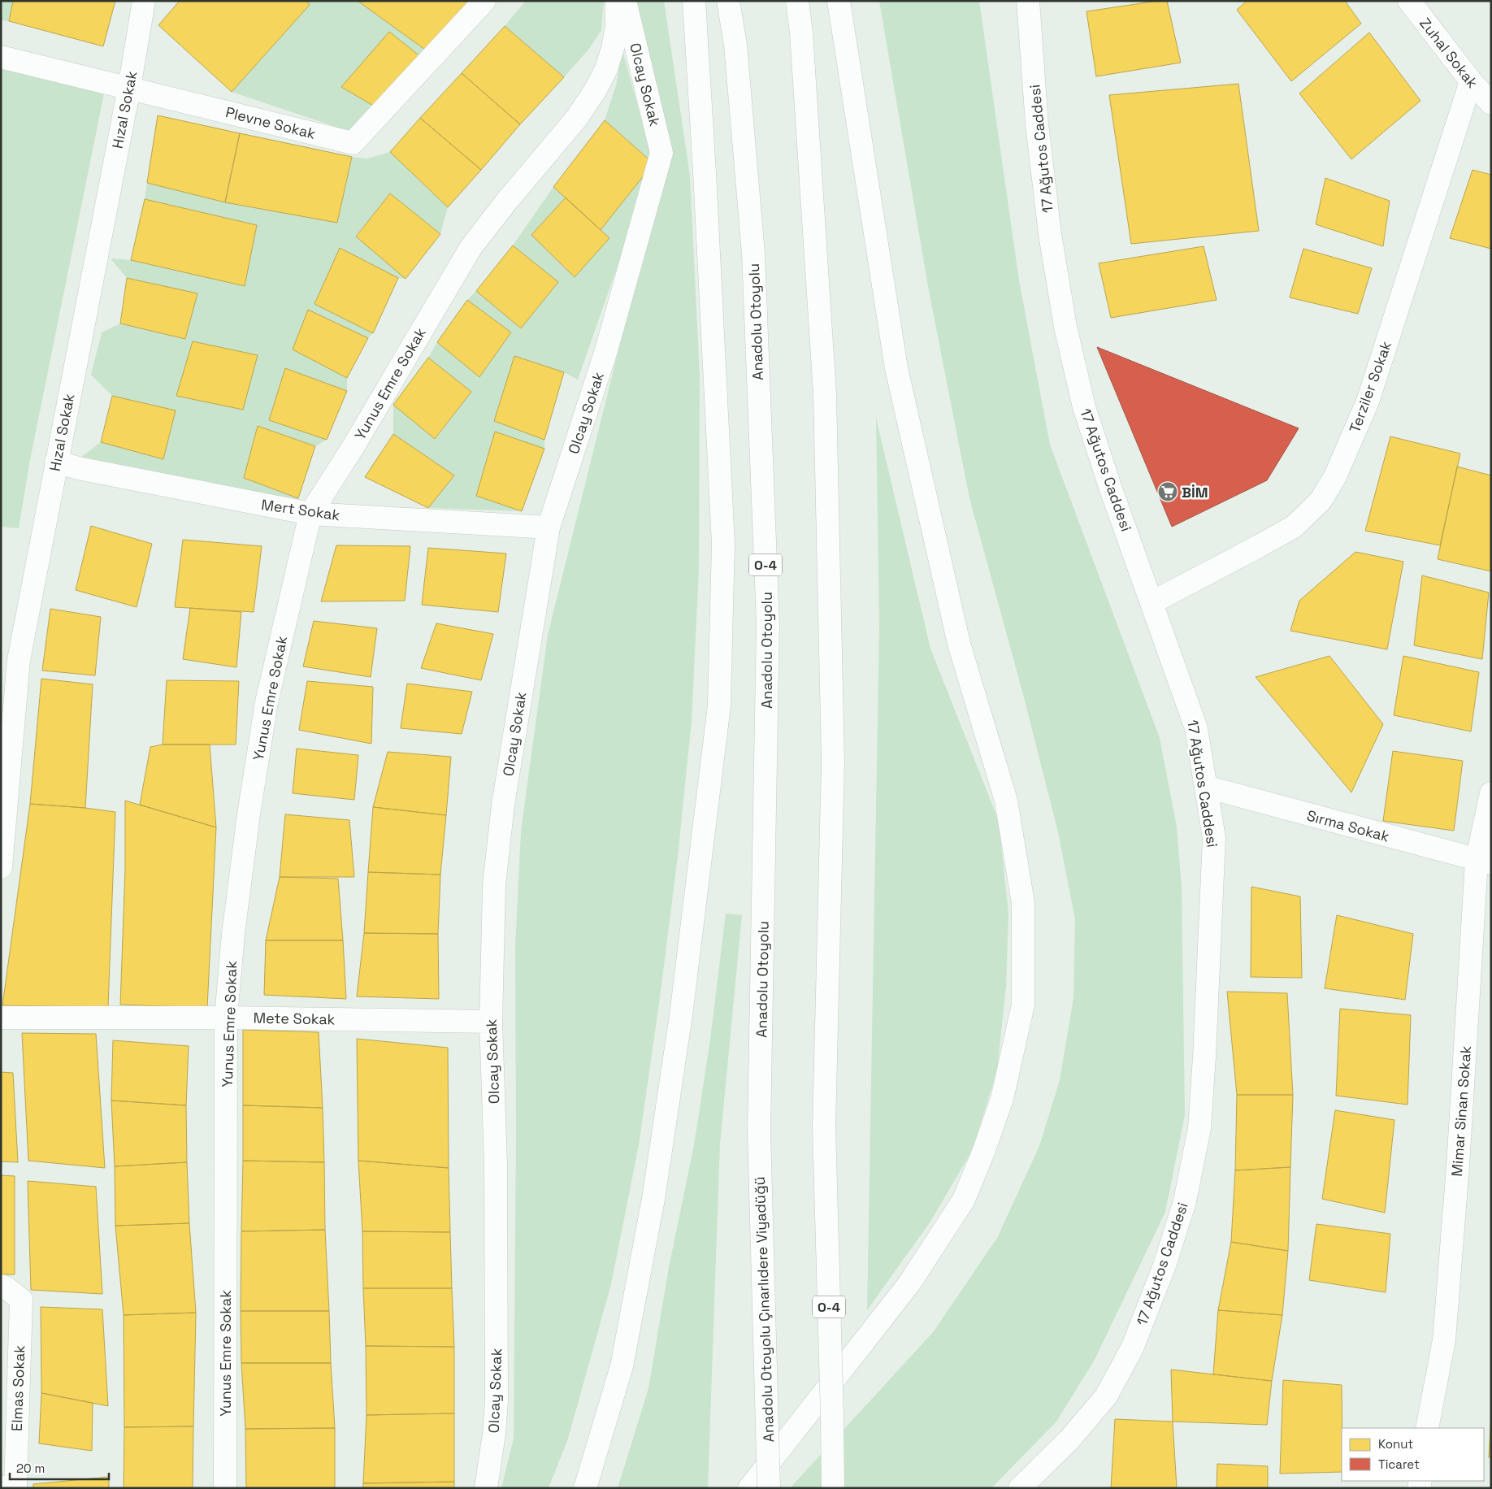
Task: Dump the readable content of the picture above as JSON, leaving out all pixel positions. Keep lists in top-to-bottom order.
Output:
{
  "streets": {
    "main road": [
      "Zuhal Sokak",
      "Olcay Sokak",
      "Hızal Sokak",
      "Plevne Sokak",
      "17 Ağutos Caddesi",
      "Anadolu Otoyolu",
      "Yunus Emre Sokak",
      "Terziler Sokak",
      "Mert Sokak",
      "O-4",
      "Sırma Sokak",
      "Mete Sokak",
      "Mimar Sinan Sokak",
      "Anadolu Otoyolu Çınarlıdere Viyadüğü",
      "Elmas Sokak"
    ]
  },
  "crossings": [
    ["Zuhal Sokak", "Terziler Sokak"],
    ["Olcay Sokak", "Mert Sokak"],
    ["Olcay Sokak", "Mete Sokak"],
    ["Hızal Sokak", "Plevne Sokak"],
    ["Hızal Sokak", "Mert Sokak"],
    ["17 Ağutos Caddesi", "Terziler Sokak"],
    ["17 Ağutos Caddesi", "Sırma Sokak"],
    ["Anadolu Otoyolu", "Anadolu Otoyolu Çınarlıdere Viyadüğü"],
    ["Yunus Emre Sokak", "Mert Sokak"],
    ["Yunus Emre Sokak", "Mete Sokak"],
    ["Sırma Sokak", "Mimar Sinan Sokak"]
  ],
  "places": {
    "supermarket": ["BİM"]
  },
  "legend": ["Konut", "Ticaret"],
  "scale_bar": "20 m"
}
